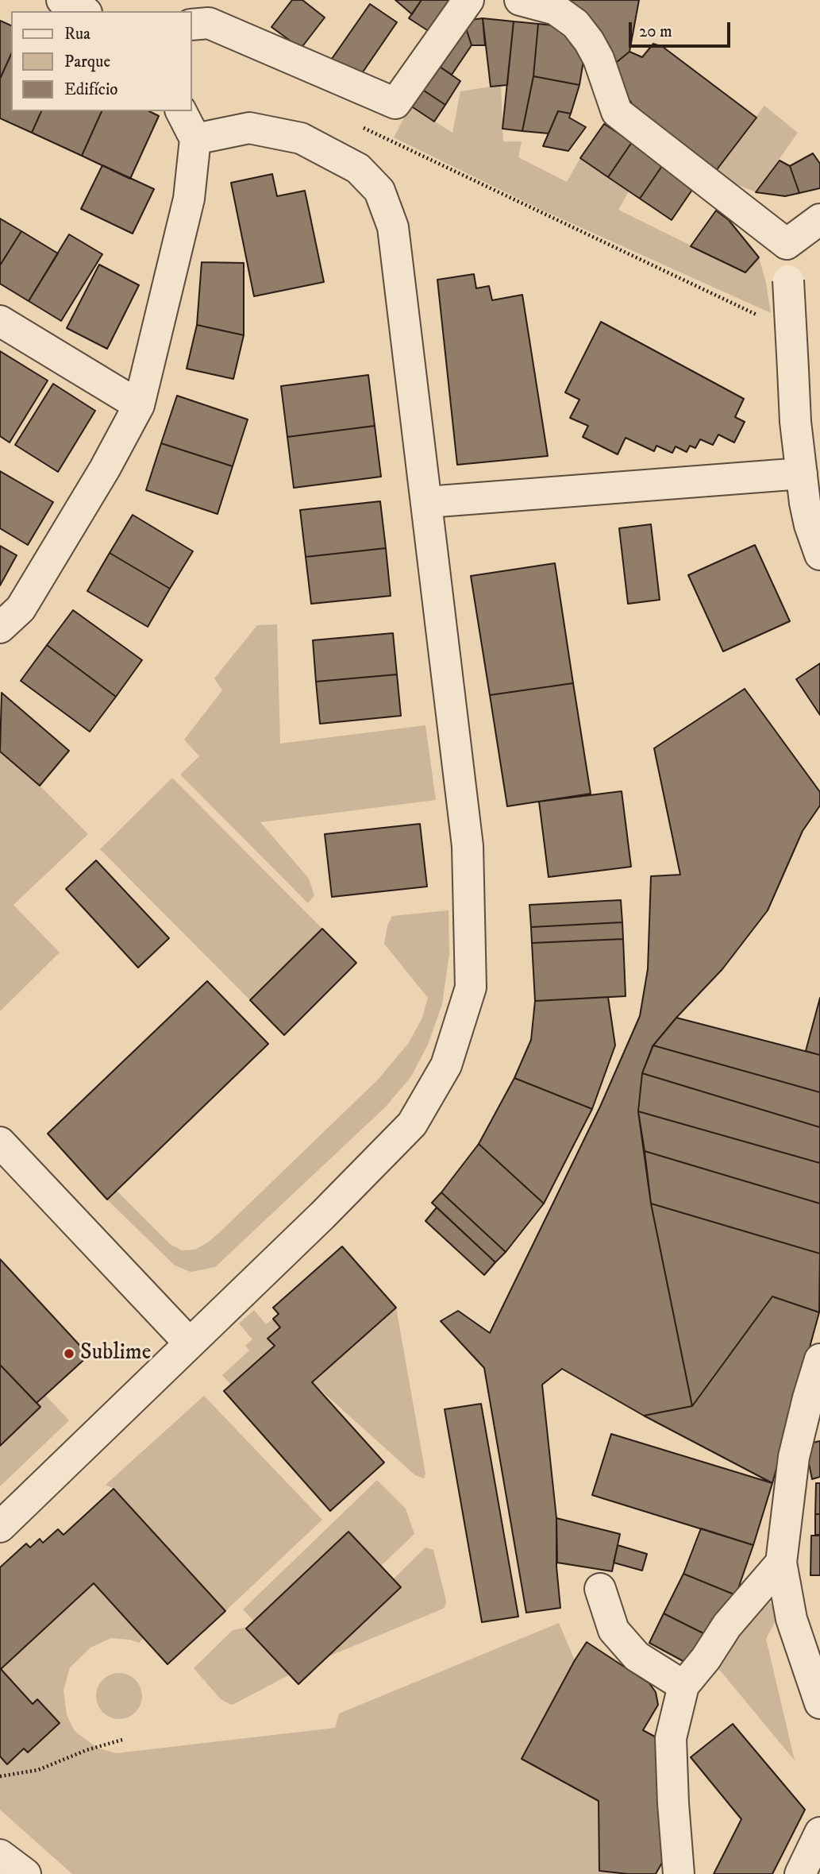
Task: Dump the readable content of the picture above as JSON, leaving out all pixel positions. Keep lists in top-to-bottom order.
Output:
{
  "places": ["Sublime"],
  "legend": ["Rua", "Parque", "Edifício"],
  "scale_bar": "20 m"
}
